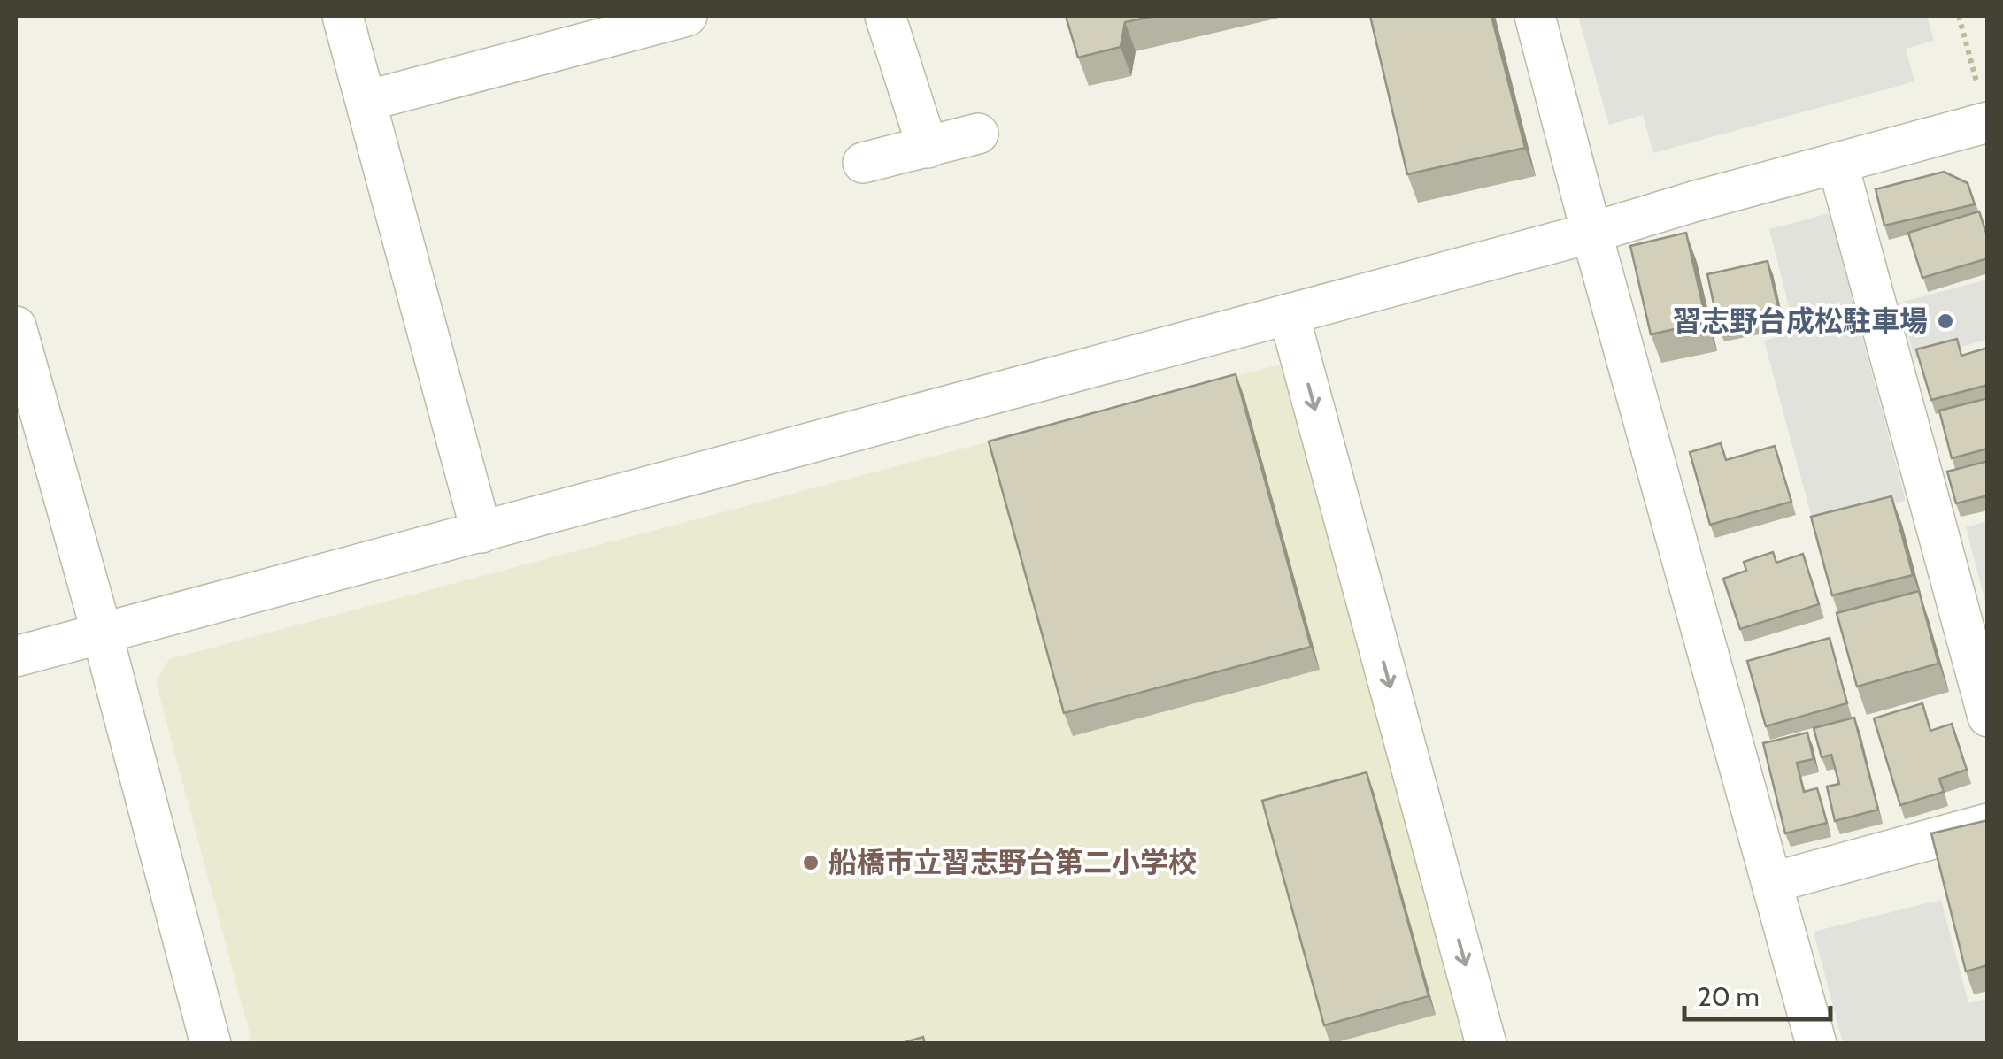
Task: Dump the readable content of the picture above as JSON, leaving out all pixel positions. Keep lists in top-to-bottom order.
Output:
{
  "places": ["習志野台成松駐車場", "船橋市立習志野台第二小学校"],
  "scale_bar": "20 m"
}
